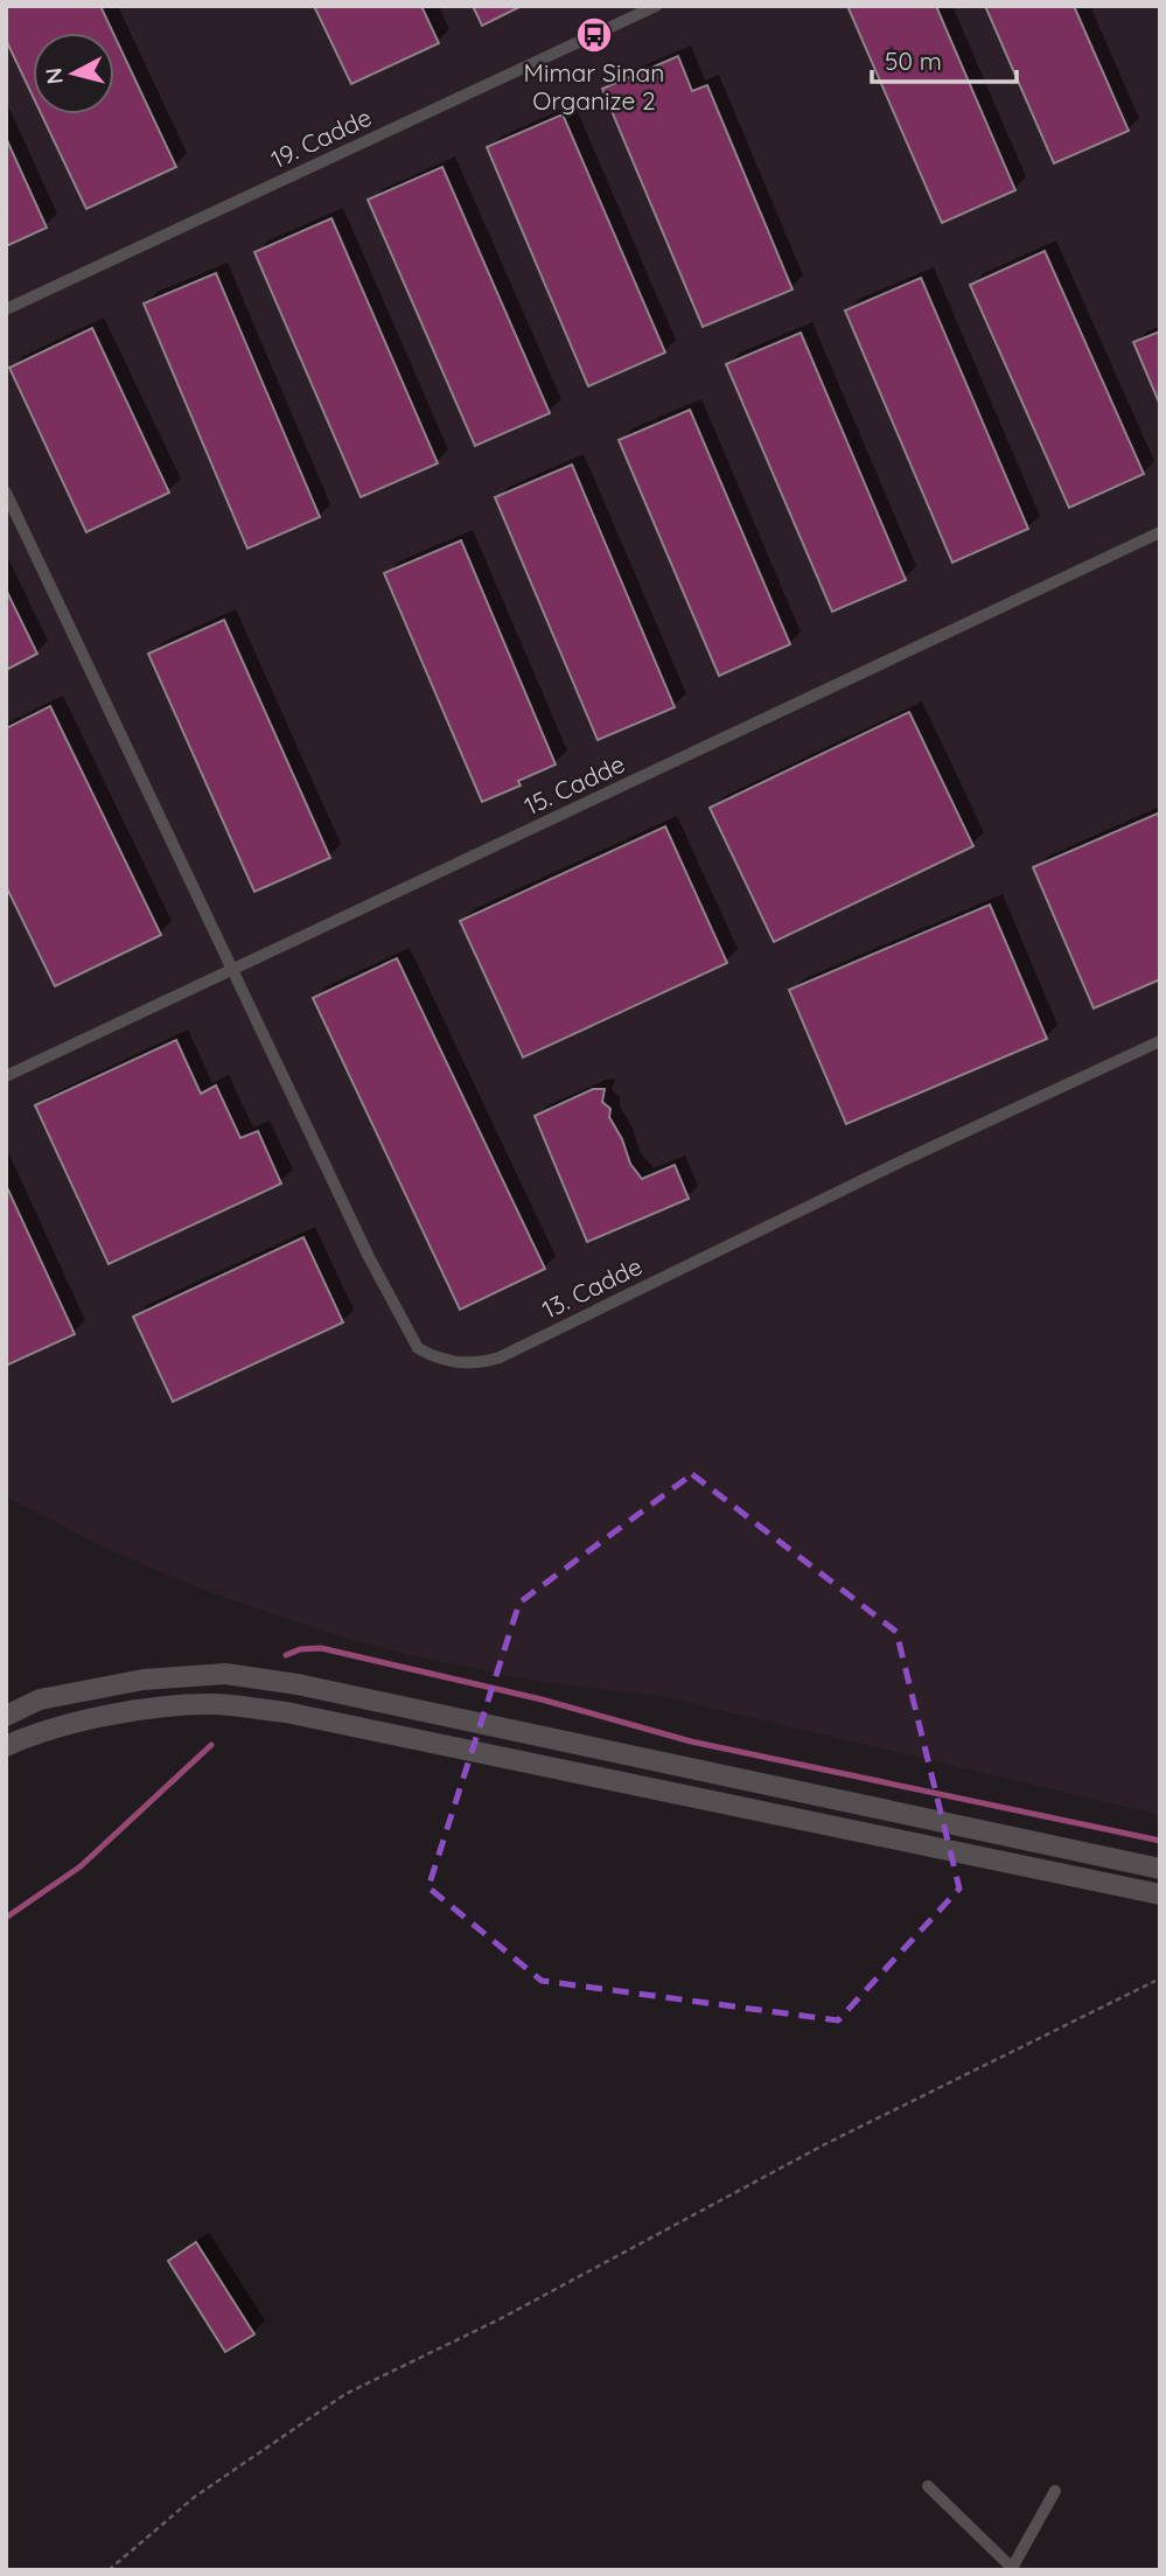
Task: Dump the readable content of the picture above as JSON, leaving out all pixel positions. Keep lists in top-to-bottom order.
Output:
{
  "streets": {
    "lane": ["19. Cadde", "15. Cadde", "13. Cadde"]
  },
  "crossings": [
    ["15. Cadde", "13. Cadde"]
  ],
  "places": {
    "bus stop": ["Mimar Sinan Organize 2"]
  },
  "scale_bar": "50 m",
  "north": "left"
}
